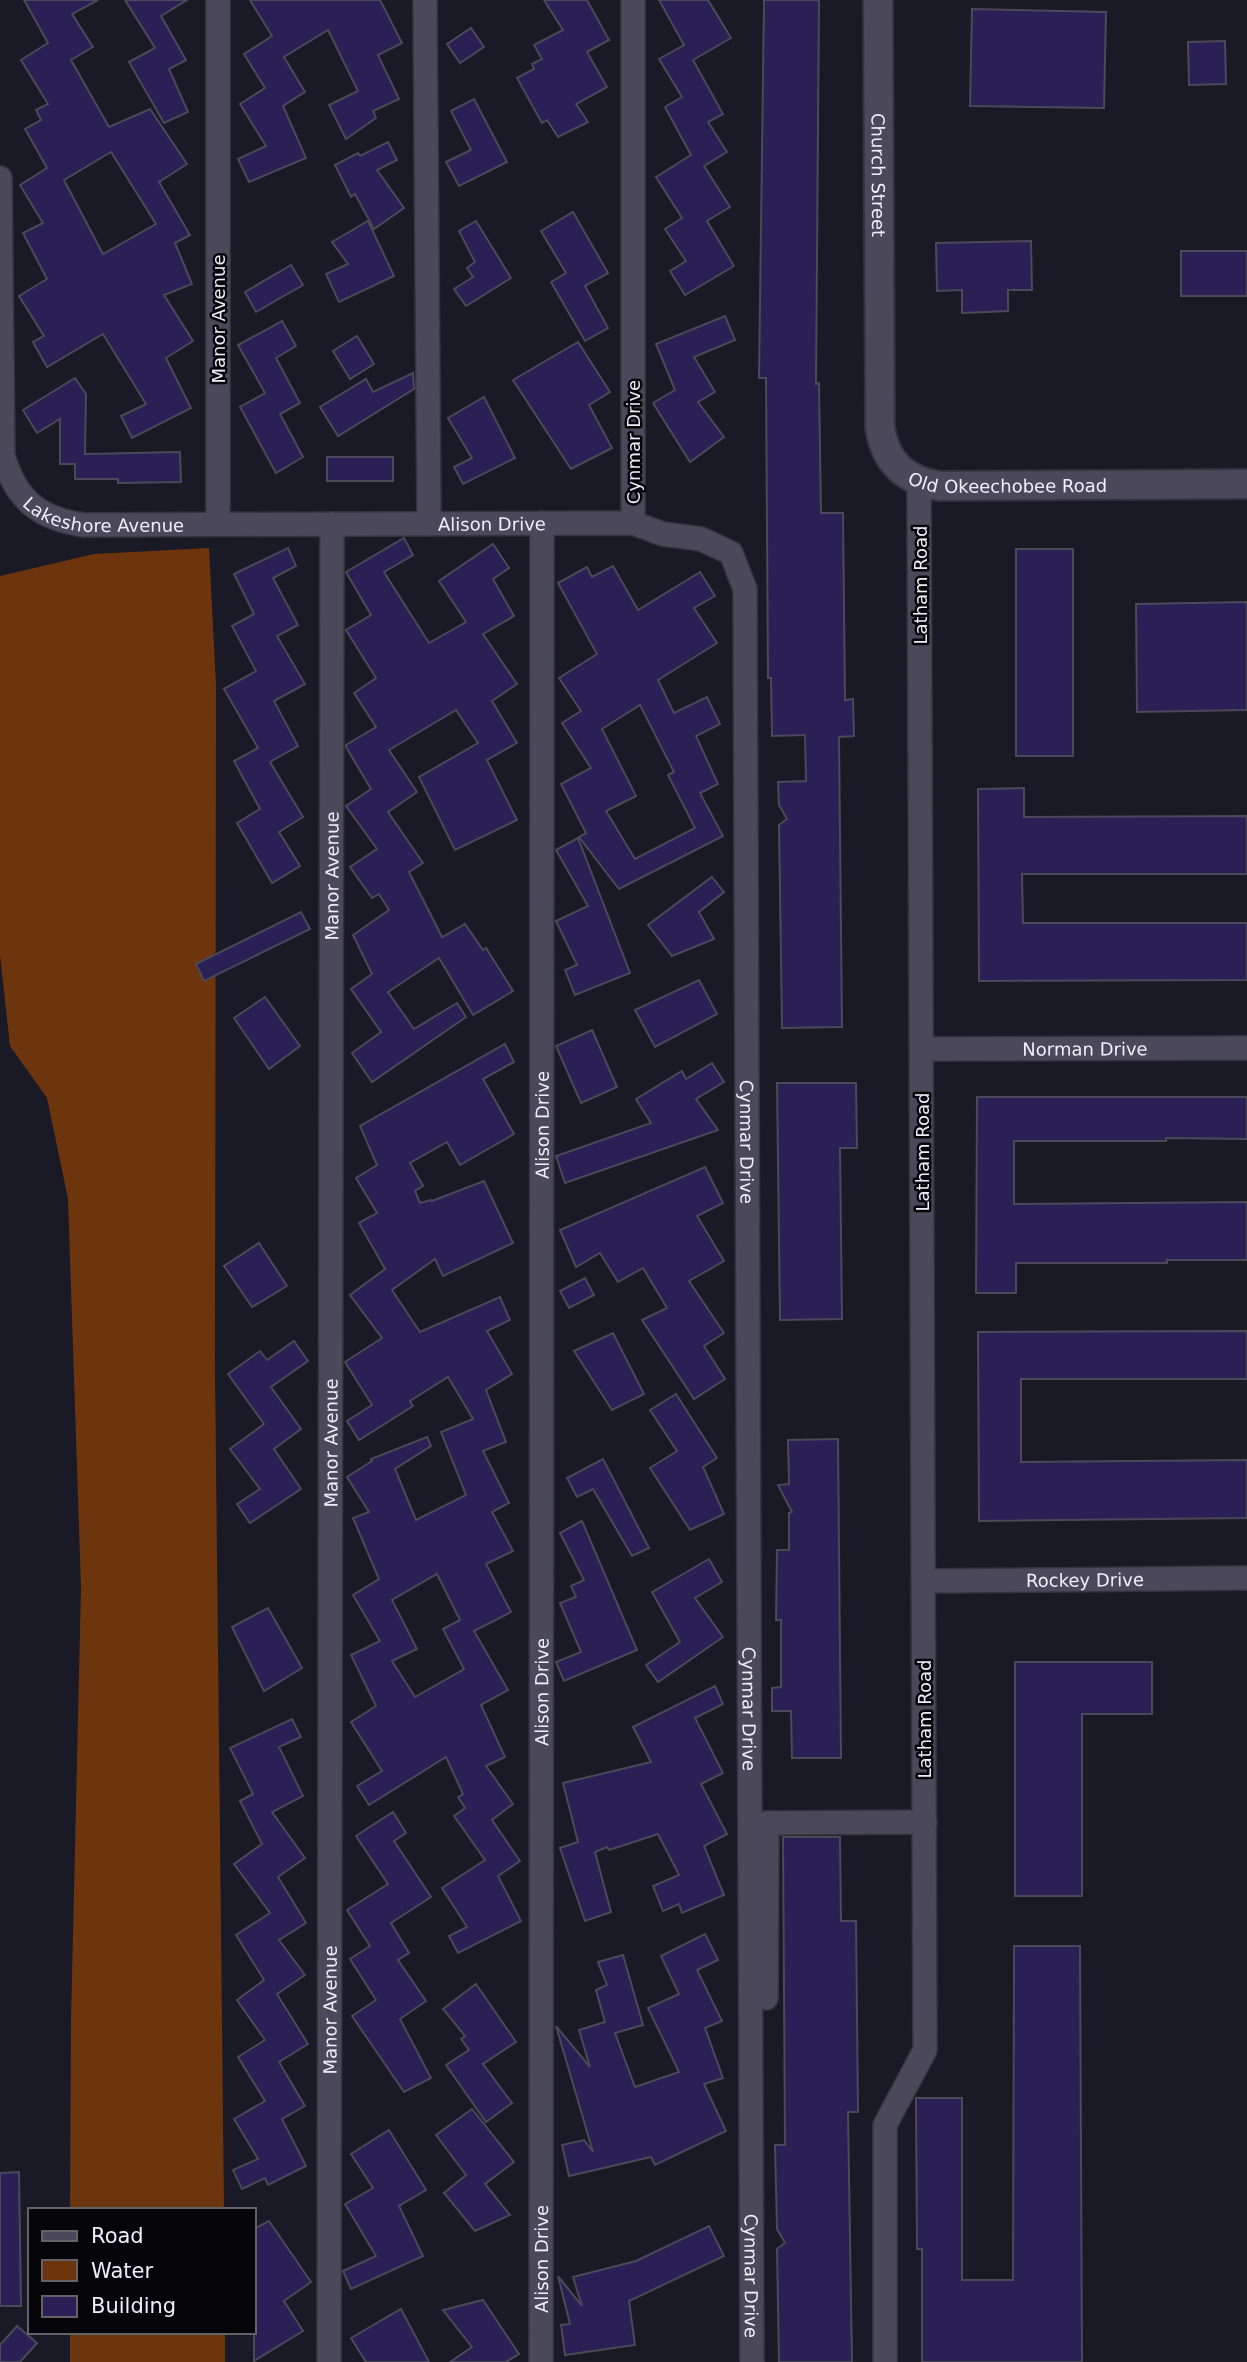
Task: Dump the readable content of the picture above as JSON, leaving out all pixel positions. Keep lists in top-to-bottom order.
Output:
{
  "streets": {
    "street": [
      "Church Street",
      "Manor Avenue",
      "Cynmar Drive",
      "Old Okeechobee Road",
      "Lakeshore Avenue",
      "Alison Drive",
      "Latham Road",
      "Norman Drive",
      "Rockey Drive"
    ]
  },
  "crossings": [
    ["Church Street", "Old Okeechobee Road"],
    ["Manor Avenue", "Lakeshore Avenue"],
    ["Old Okeechobee Road", "Latham Road"],
    ["Latham Road", "Norman Drive"],
    ["Latham Road", "Rockey Drive"]
  ],
  "legend": ["Road", "Water", "Building"]
}
